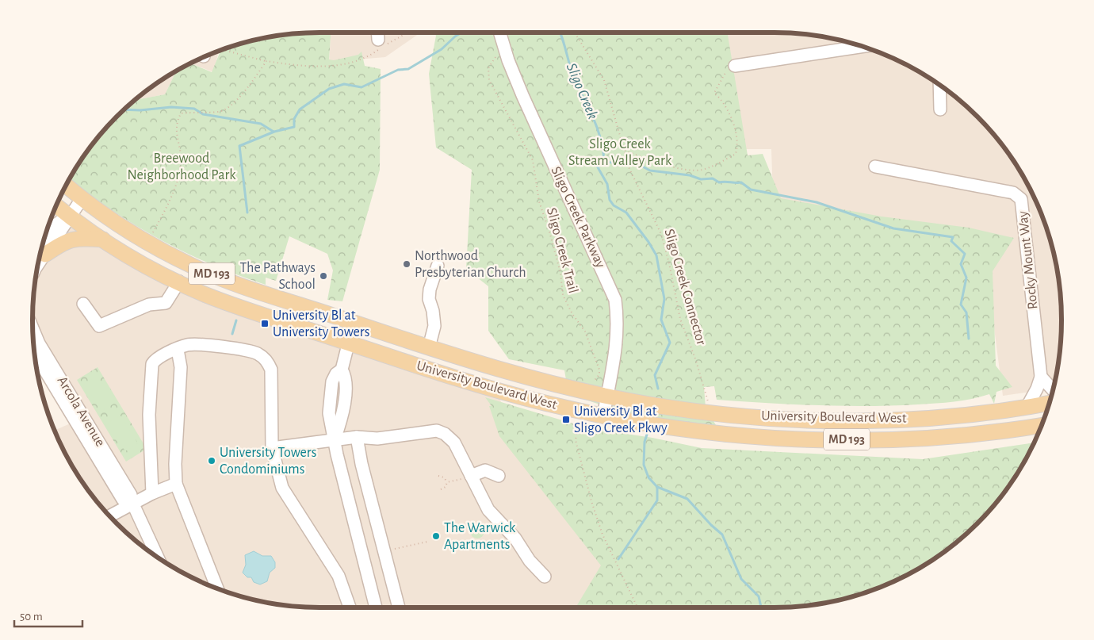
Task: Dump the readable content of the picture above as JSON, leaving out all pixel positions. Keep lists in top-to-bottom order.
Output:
{
  "streets": {
    "main road": ["MD 193", "University Boulevard West"],
    "street": ["Sligo Creek Parkway", "Rocky Mount Way", "Arcola Avenue"],
    "path": ["Sligo Creek Trail", "Sligo Creek Connector"]
  },
  "crossings": [
    ["Sligo Creek Parkway", "University Boulevard West"],
    ["Rocky Mount Way", "University Boulevard West"]
  ],
  "water": ["Sligo Creek"],
  "parks": ["Sligo Creek Stream Valley Park", "Breewood Neighborhood Park"],
  "places": {
    "other": [
      "Northwood Presbyterian Church",
      "The Pathways School",
      "University Towers Condominiums",
      "The Warwick Apartments"
    ],
    "transit": ["University Bl at University Towers", "University Bl at Sligo Creek Pkwy"]
  },
  "scale_bar": "50 m"
}
